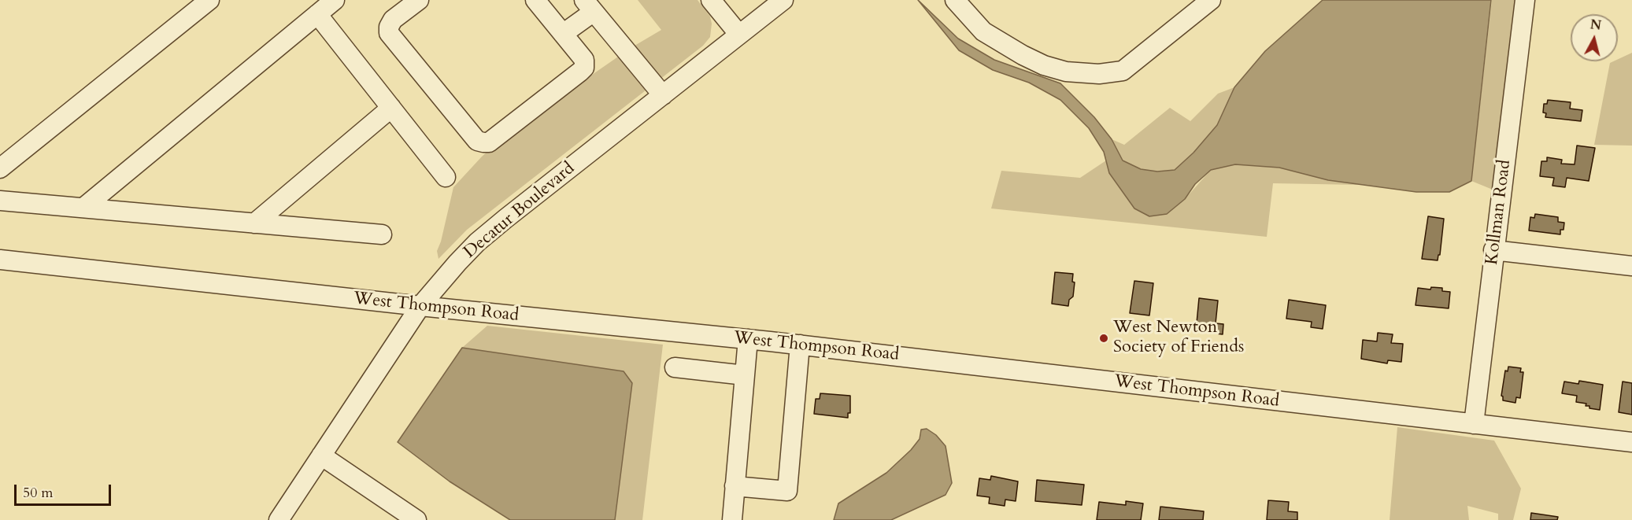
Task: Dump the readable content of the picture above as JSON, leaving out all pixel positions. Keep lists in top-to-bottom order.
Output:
{
  "streets": {
    "street": ["Decatur Boulevard", "Kollman Road", "West Thompson Road"]
  },
  "crossings": [
    ["Decatur Boulevard", "West Thompson Road"],
    ["Kollman Road", "West Thompson Road"]
  ],
  "places": ["West Newton Society of Friends"],
  "scale_bar": "50 m",
  "north": "top"
}
